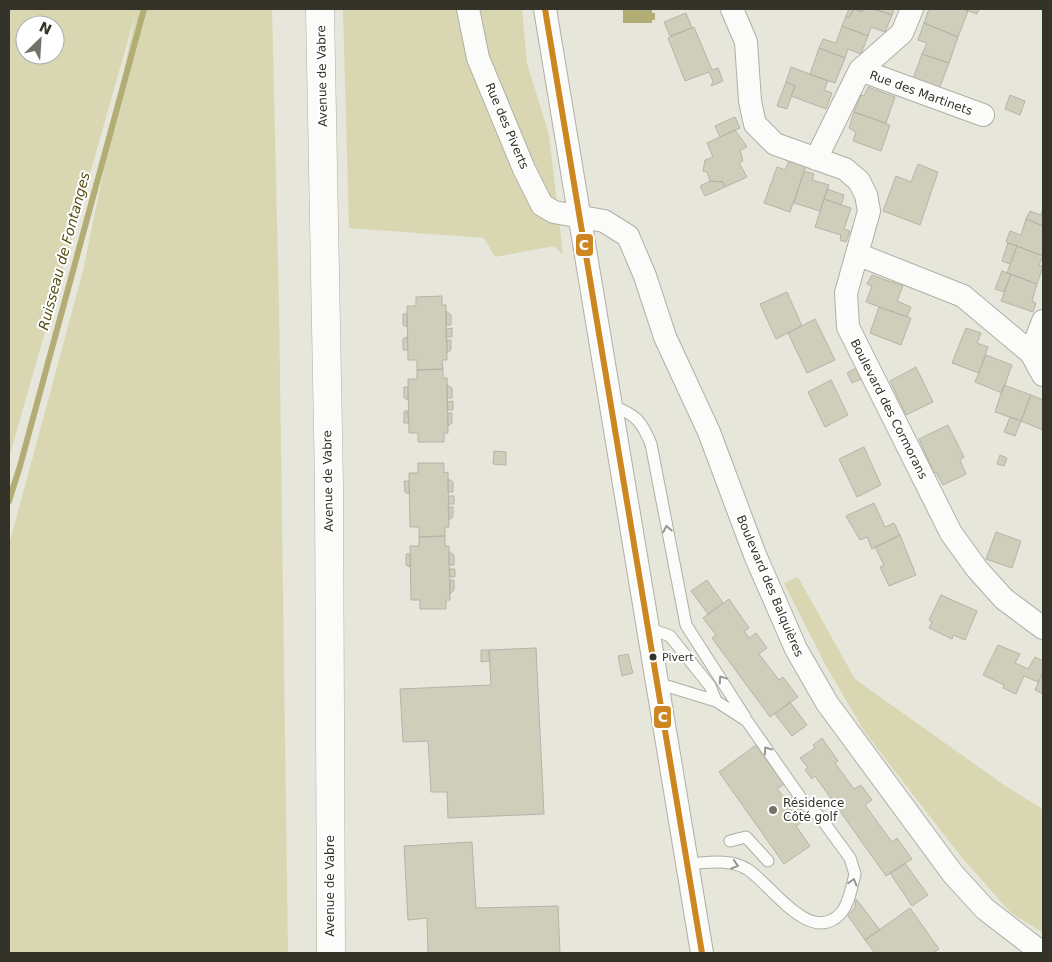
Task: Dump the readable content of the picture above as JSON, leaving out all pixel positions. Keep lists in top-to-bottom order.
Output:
{
  "streets": {
    "main road": ["Avenue de Vabre"],
    "street": [
      "Rue des Martinets",
      "Rue des Piverts",
      "Boulevard des Cormorans",
      "Boulevard des Balquières"
    ]
  },
  "crossings": [
    ["Rue des Martinets", "Boulevard des Cormorans"],
    ["Rue des Piverts", "Boulevard des Balquières"]
  ],
  "water": ["Ruisseau de Fontanges"],
  "places": ["Pivert", "Résidence Côté golf"],
  "lines": ["transit line C"],
  "north": "top right"
}
